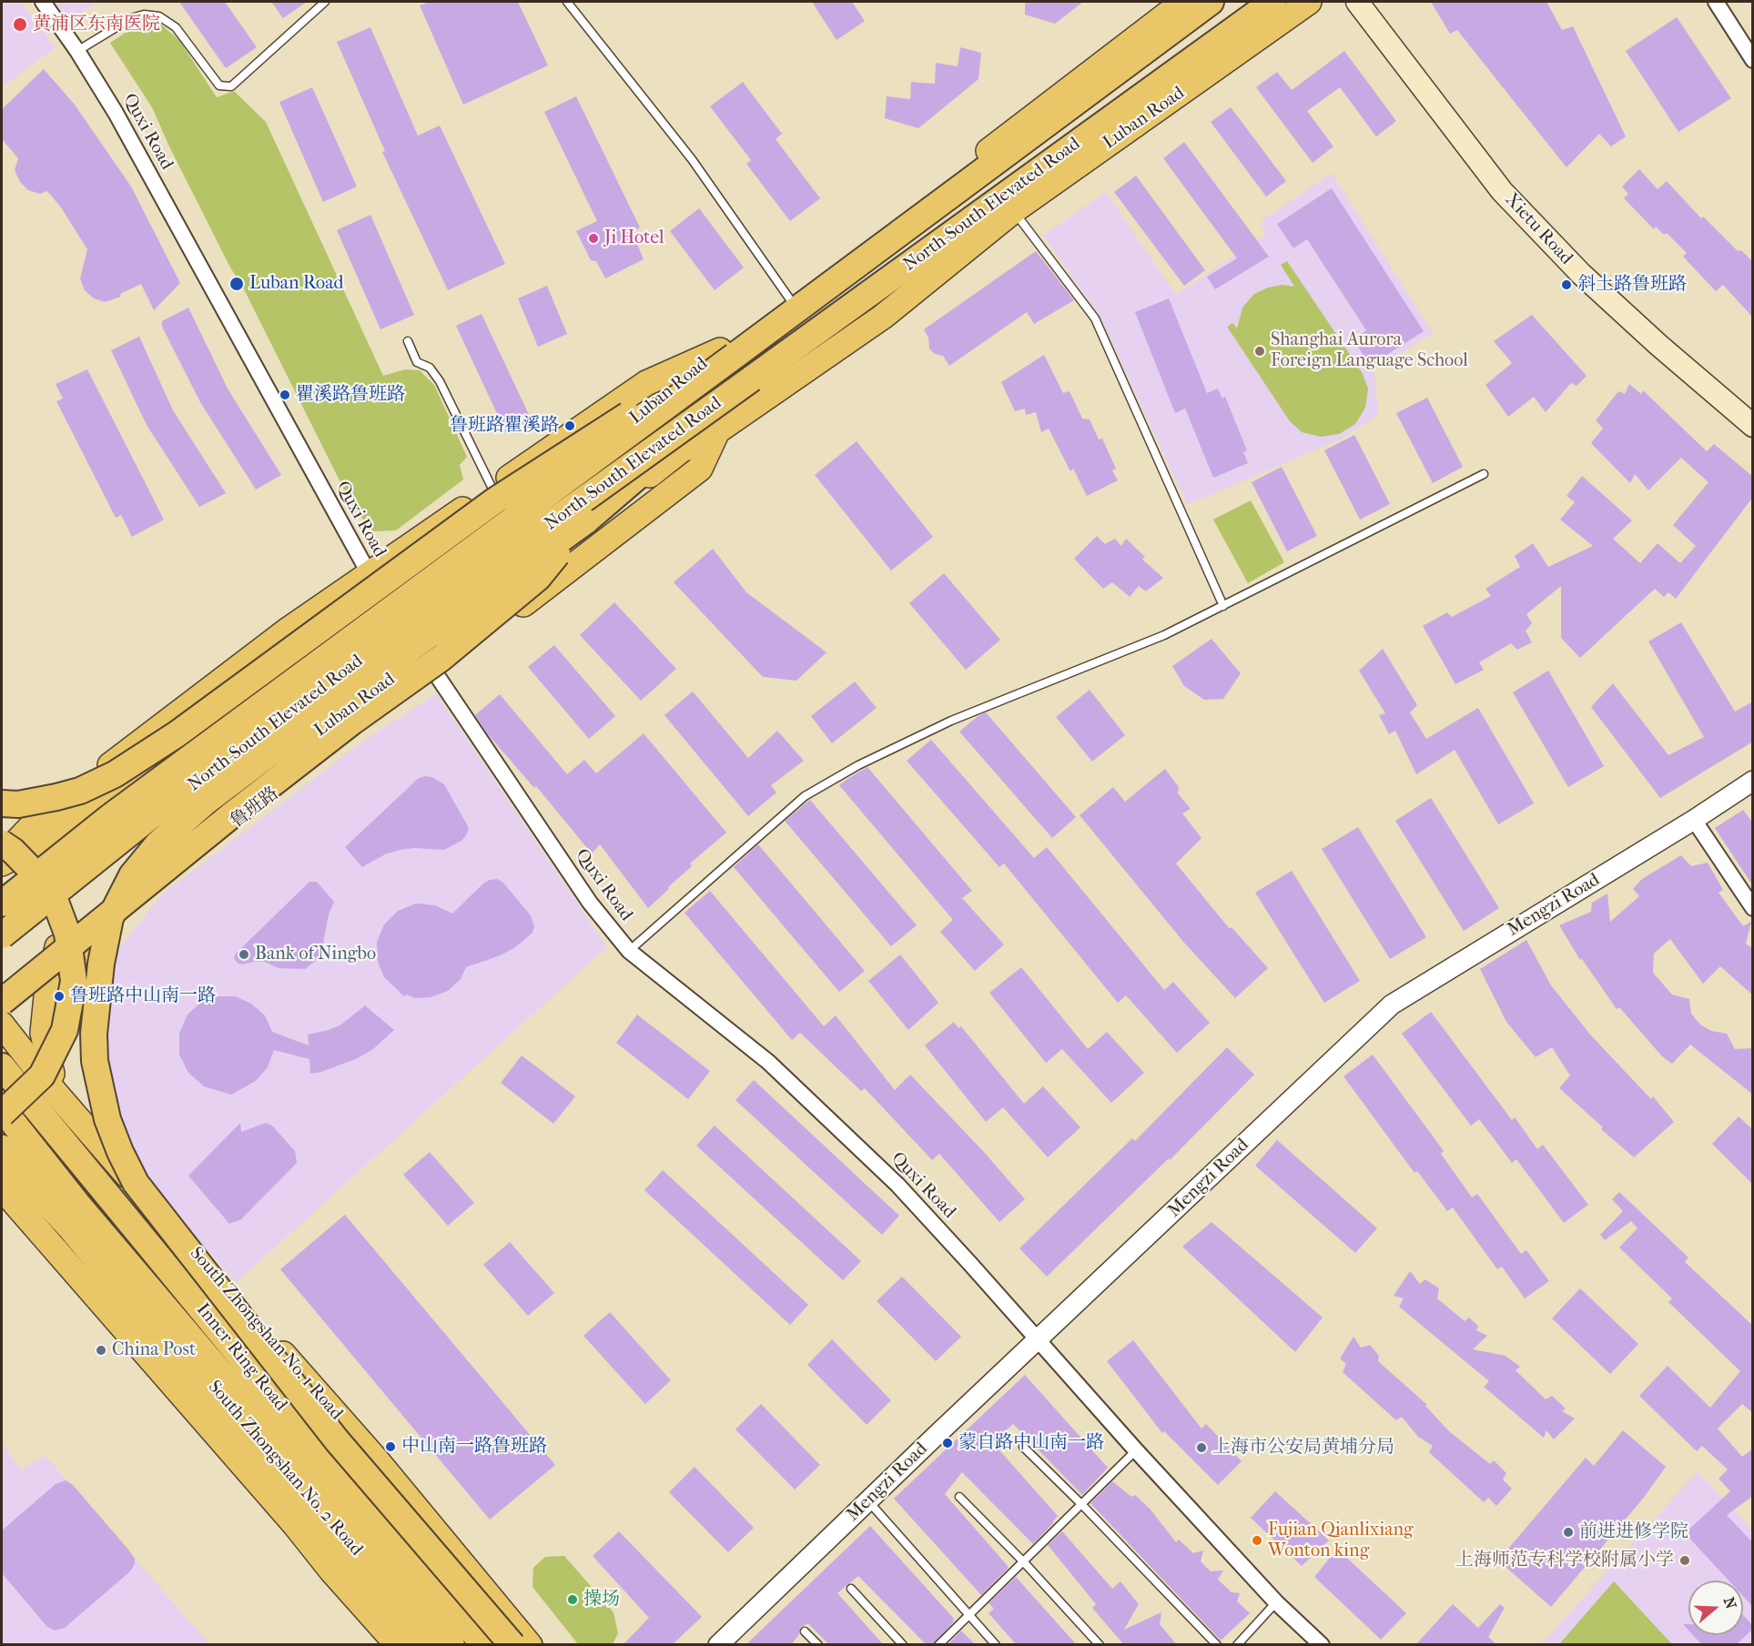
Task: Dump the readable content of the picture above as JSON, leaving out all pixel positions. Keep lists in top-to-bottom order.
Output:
{
  "streets": {
    "highway": ["North-South Elevated Road", "Inner Ring Road"],
    "main road": [
      "Luban Road",
      "Xietu Road",
      "South Zhongshan No. 1 Road",
      "South Zhongshan No. 2 Road"
    ],
    "street": ["Quxi Road", "Mengzi Road"]
  },
  "crossings": [
    ["Luban Road", "Quxi Road"],
    ["Luban Road", "North-South Elevated Road"],
    ["Quxi Road", "Mengzi Road"],
    ["South Zhongshan No. 1 Road", "Inner Ring Road"]
  ],
  "places": [
    "黄浦区东南医院",
    "Ji Hotel",
    "Luban Road",
    "斜土路鲁班路",
    "Shanghai Aurora Foreign Language School",
    "瞿溪路鲁班路",
    "鲁班路瞿溪路",
    "Bank of Ningbo",
    "鲁班路中山南一路",
    "China Post",
    "蒙自路中山南一路",
    "中山南一路鲁班路",
    "上海市公安局黄埔分局",
    "前进进修学院",
    "Fujian Qianlixiang Wonton king",
    "上海师范专科学校附属小学",
    "操场"
  ],
  "north": "right"
}
